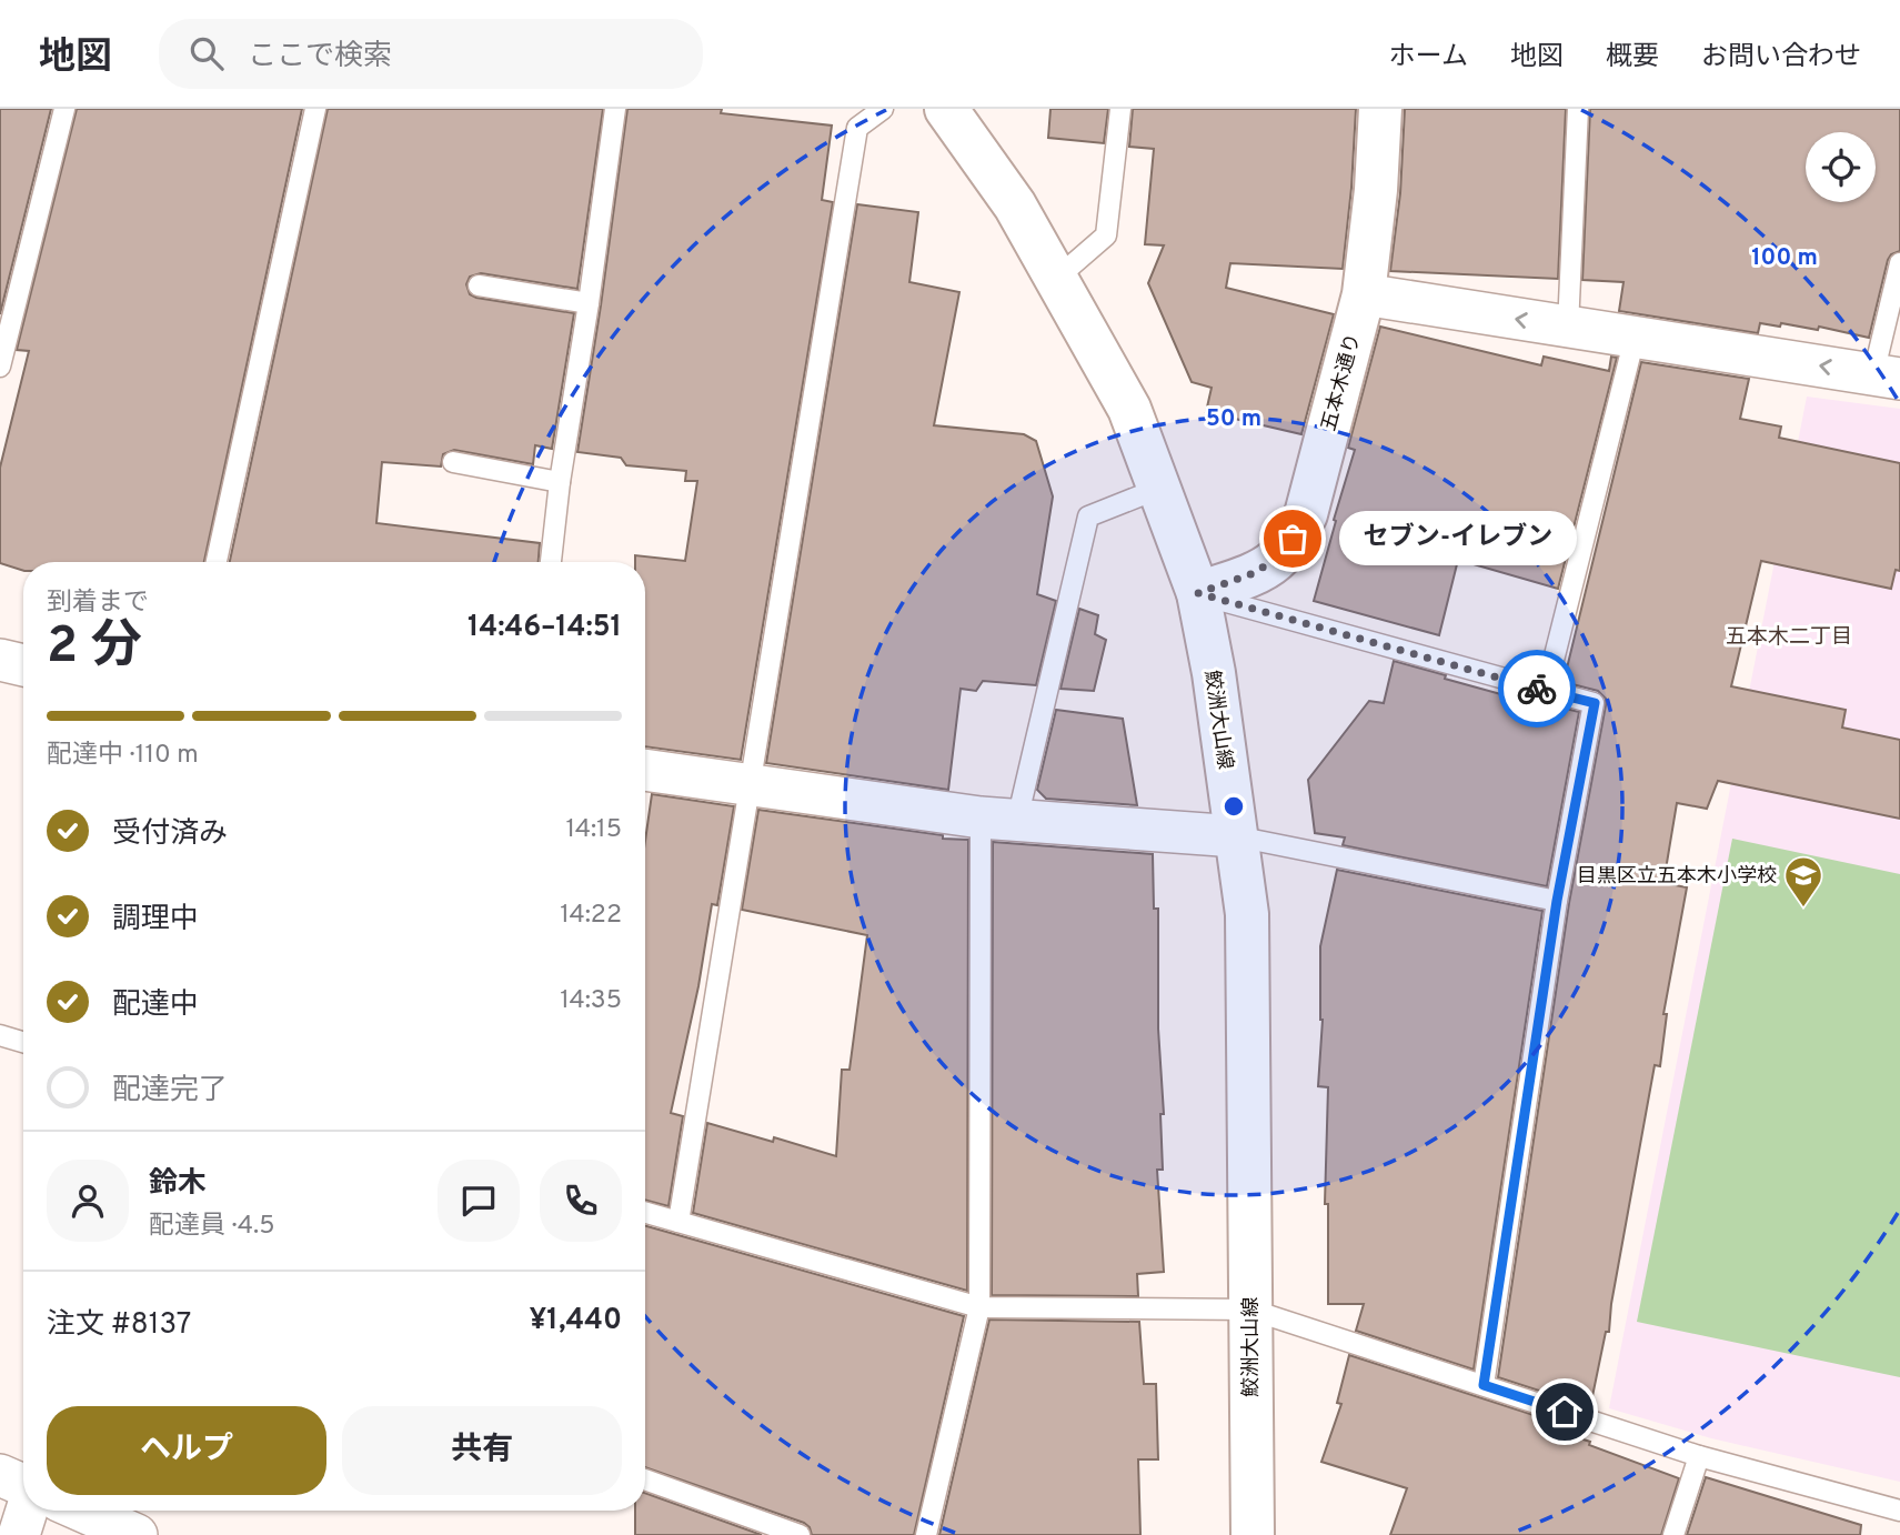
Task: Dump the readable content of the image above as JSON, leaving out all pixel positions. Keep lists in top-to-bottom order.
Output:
{
  "streets": {
    "main road": ["五本木通り", "鮫洲大山線"]
  },
  "crossings": [
    ["五本木通り", "鮫洲大山線"]
  ],
  "districts": ["五本木二丁目"],
  "places": {
    "other": ["セブン-イレブン"],
    "school or university": ["目黒区立五本木小学校"]
  },
  "page": {
    "header": "地図",
    "search": "ここで検索",
    "nav": [
      "ホーム",
      "地図",
      "概要",
      "お問い合わせ"
    ],
    "bubble": "セブン-イレブン",
    "heading": ["2 分", "到着まで", "14:46–14:51"],
    "panel": [
      "鈴木",
      "配達員 · 4.5",
      "注文 #8137",
      "¥1,440"
    ],
    "bar": "配達中 · 110 m",
    "list": [
      ["受付済み", "14:15"],
      ["調理中", "14:22"],
      ["配達中", "14:35"],
      "配達完了"
    ],
    "buttons": ["ヘルプ", "共有"]
  },
  "rings": ["100 m", "50 m"]
}
